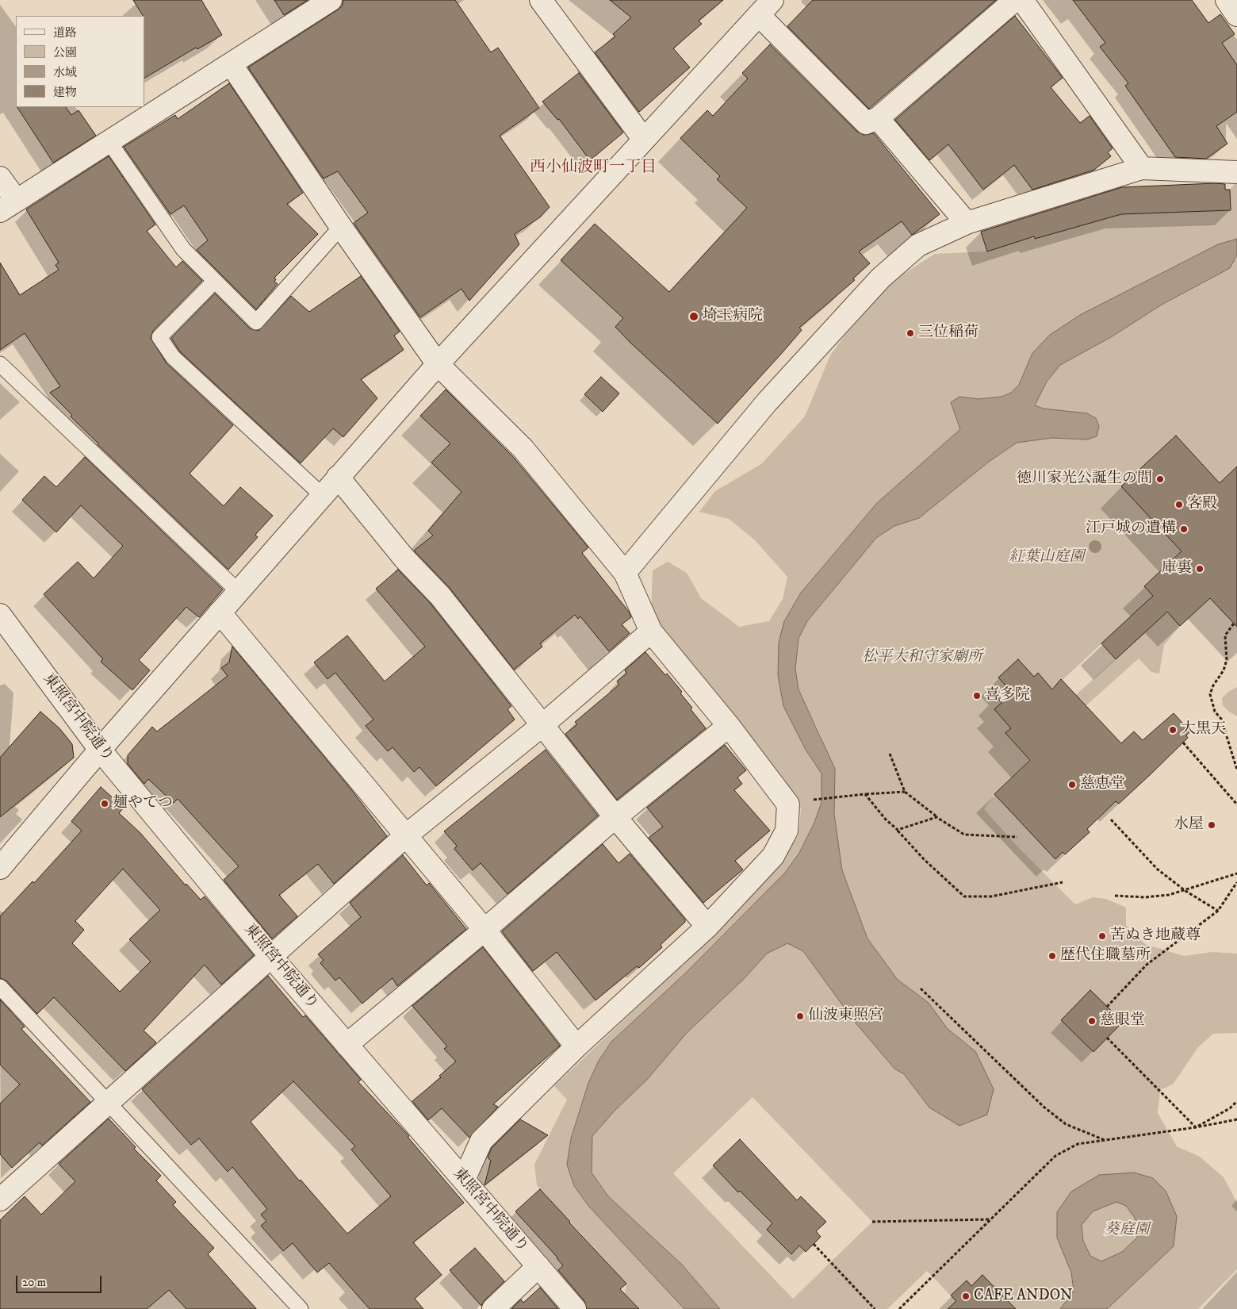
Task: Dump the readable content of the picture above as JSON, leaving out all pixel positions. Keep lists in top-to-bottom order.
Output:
{
  "streets": {
    "street": ["東照宮中院通り"]
  },
  "districts": ["西小仙波町一丁目"],
  "parks": ["紅葉山庭園", "松平大和守家廟所", "葵庭園"],
  "places": [
    "埼玉病院",
    "三位稲荷",
    "徳川家光公誕生の間",
    "客殿",
    "江戸城の遺構",
    "庫裏",
    "喜多院",
    "大黒天",
    "慈恵堂",
    "麺やてつ",
    "水屋",
    "苦ぬき地蔵尊",
    "歴代住職墓所",
    "仙波東照宮",
    "慈眼堂",
    "CAFE ANDON"
  ],
  "legend": [
    "道路",
    "公園",
    "水域",
    "建物"
  ],
  "scale_bar": "20 m"
}
